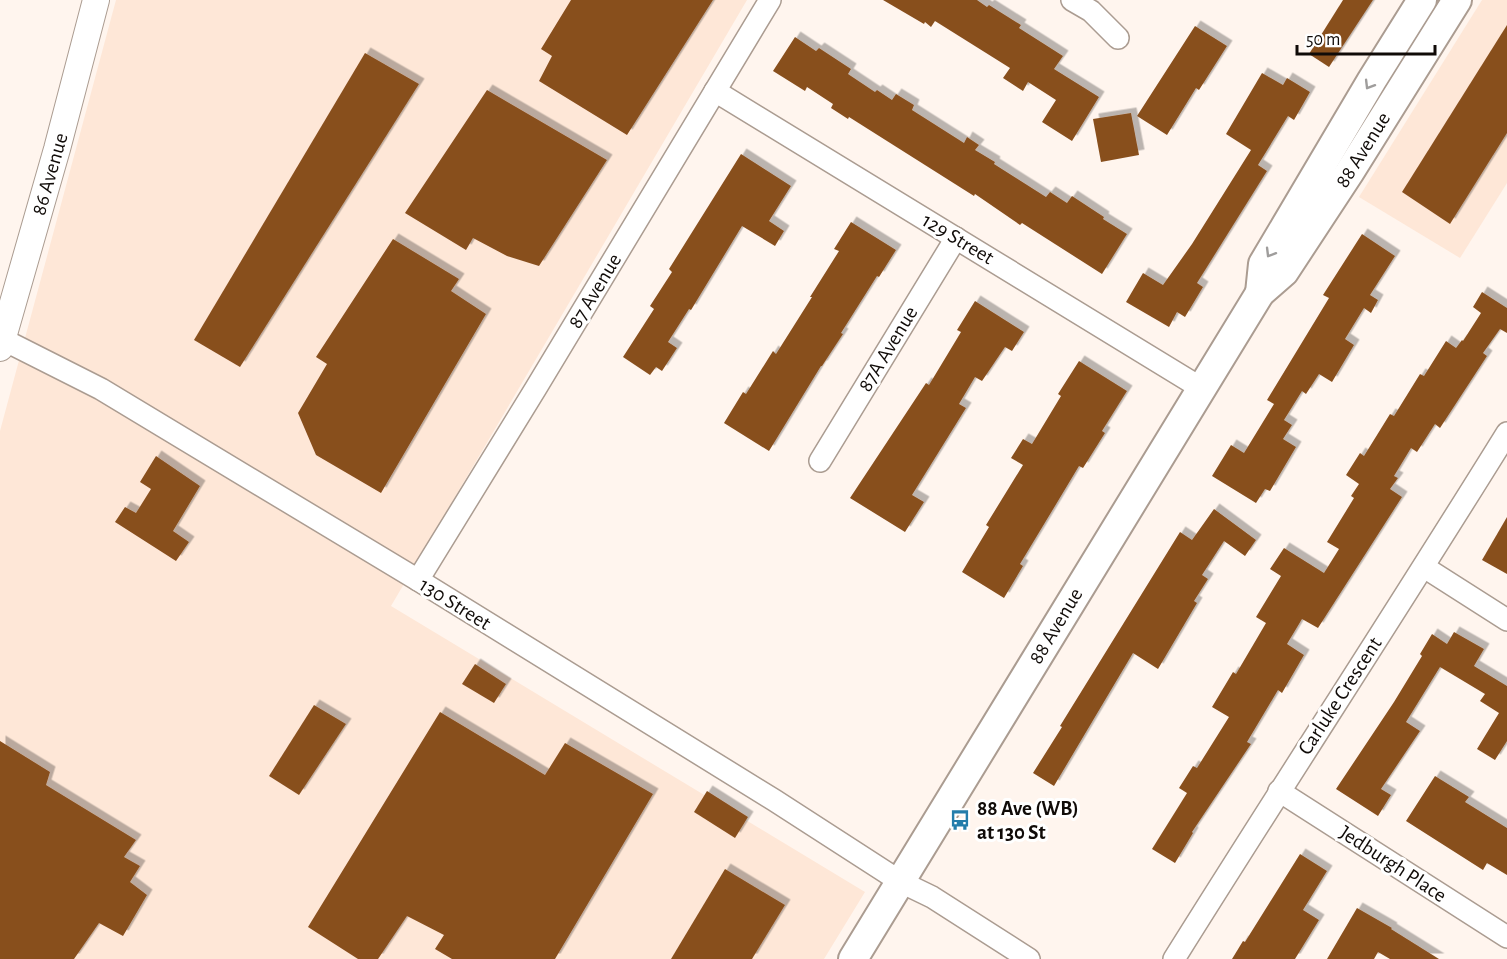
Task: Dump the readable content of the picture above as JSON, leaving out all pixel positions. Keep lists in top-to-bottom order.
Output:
{
  "streets": {
    "main road": ["88 Avenue"],
    "street": [
      "86 Avenue",
      "129 Street",
      "87 Avenue",
      "87A Avenue",
      "130 Street",
      "Carluke Crescent",
      "Jedburgh Place"
    ]
  },
  "crossings": [
    ["88 Avenue", "129 Street"],
    ["88 Avenue", "130 Street"],
    ["86 Avenue", "130 Street"],
    ["129 Street", "87 Avenue"],
    ["129 Street", "87A Avenue"],
    ["87 Avenue", "130 Street"],
    ["Carluke Crescent", "Jedburgh Place"]
  ],
  "places": {
    "bus stop": ["88 Ave (WB) at 130 St"]
  },
  "scale_bar": "50 m"
}
